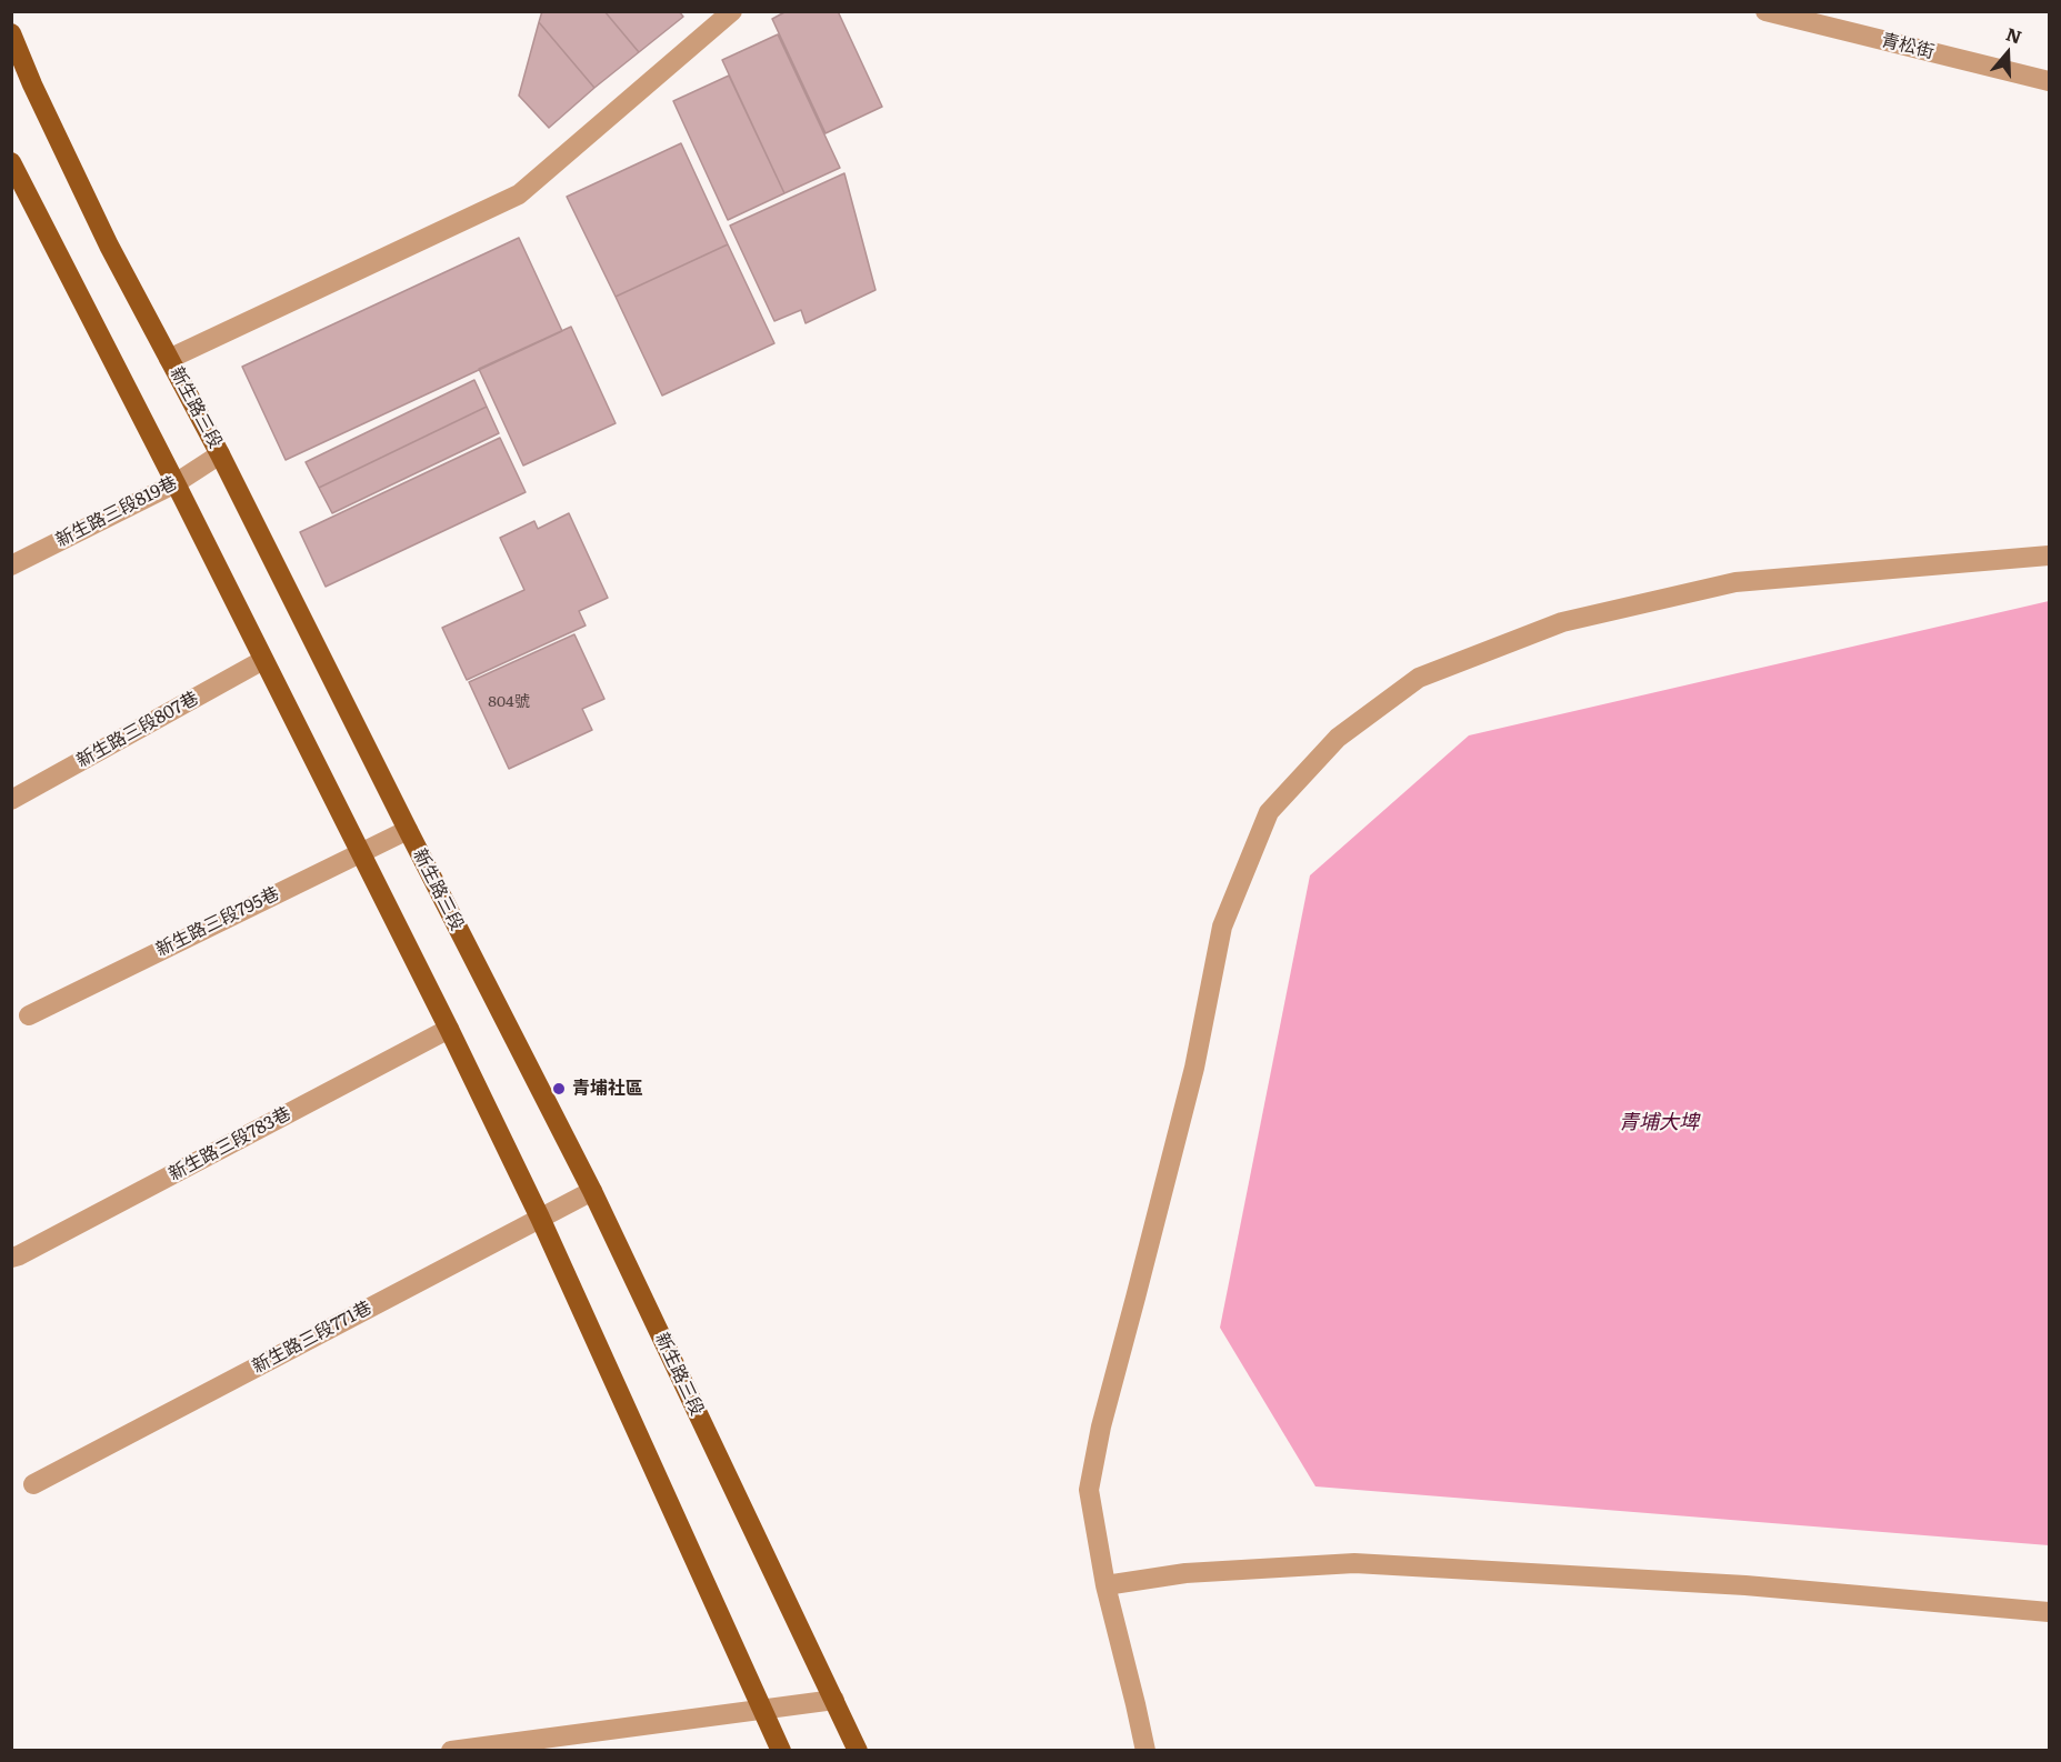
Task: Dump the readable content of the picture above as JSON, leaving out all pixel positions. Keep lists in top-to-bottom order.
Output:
{
  "streets": {
    "main road": ["新生路三段"],
    "street": [
      "青松街",
      "新生路三段819巷",
      "新生路三段807巷",
      "新生路三段795巷",
      "新生路三段783巷",
      "新生路三段771巷"
    ]
  },
  "crossings": [
    ["新生路三段", "新生路三段819巷"],
    ["新生路三段", "新生路三段795巷"],
    ["新生路三段", "新生路三段771巷"]
  ],
  "water": ["青埔大埤"],
  "places": ["青埔社區"],
  "house_numbers": ["804號"],
  "north": "top"
}
